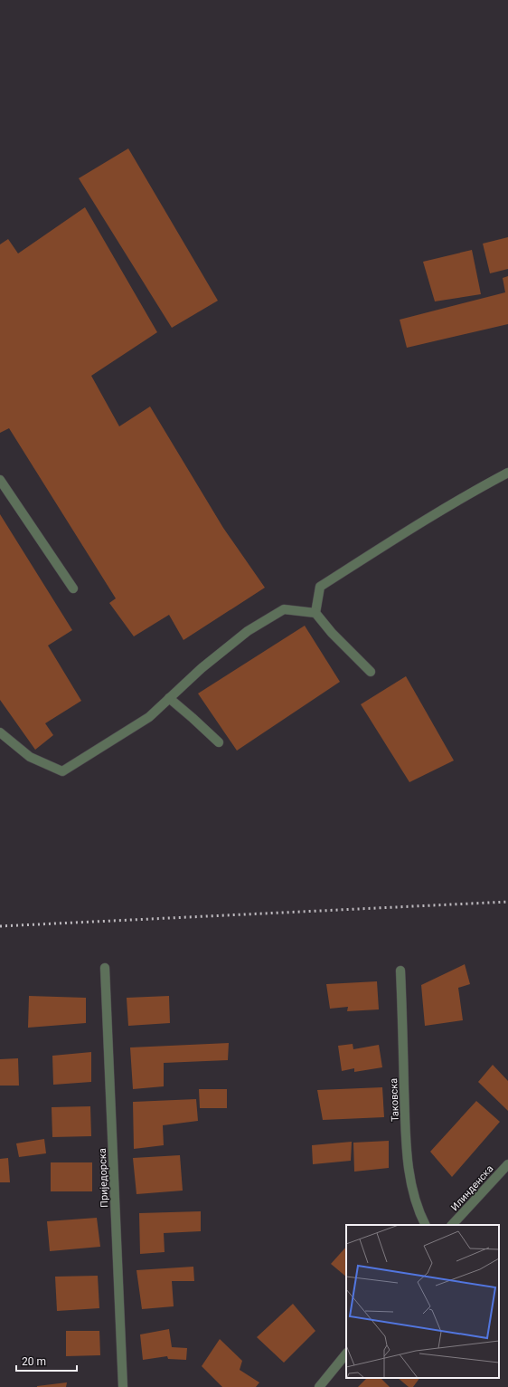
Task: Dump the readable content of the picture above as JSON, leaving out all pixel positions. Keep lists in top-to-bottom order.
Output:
{
  "streets": {
    "street": ["Таковска", "Приједорска", "Илинденска"]
  },
  "scale_bar": "20 m"
}
